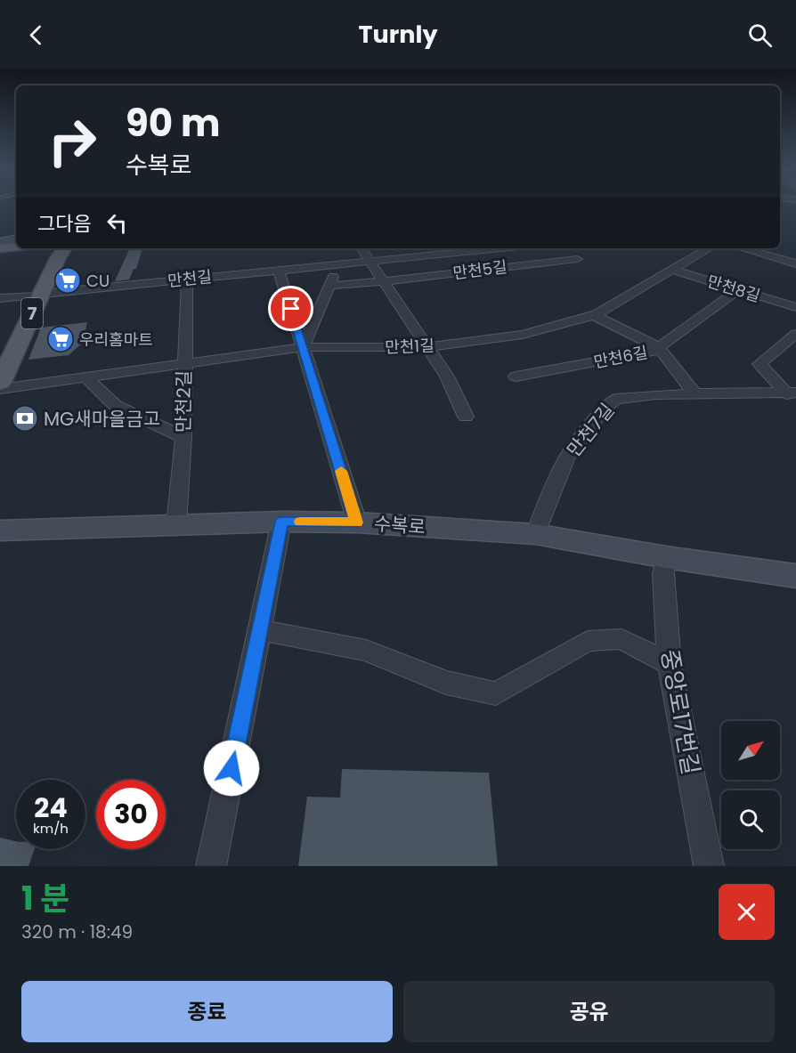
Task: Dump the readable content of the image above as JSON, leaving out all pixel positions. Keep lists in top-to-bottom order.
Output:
{
  "streets": {
    "main road": ["7"],
    "street": [
      "만천5길",
      "만천길",
      "만천8길",
      "만천1길",
      "만천6길",
      "만천2길",
      "만천7길",
      "수복로",
      "중앙로17번길"
    ]
  },
  "crossings": [
    ["만천길", "7"],
    ["만천길", "만천2길"],
    ["만천8길", "만천1길"],
    ["만천8길", "만천6길"],
    ["만천1길", "만천2길"],
    ["만천2길", "수복로"],
    ["만천7길", "수복로"],
    ["수복로", "중앙로17번길"]
  ],
  "places": {
    "supermarket": ["CU", "우리홈마트"],
    "bank": ["MG새마을금고"]
  },
  "north": "top right",
  "page": {
    "header": "Turnly",
    "turn": ["90 m", "수복로"],
    "then": "그다음",
    "speed": "24 km/h",
    "limit": "30",
    "heading": ["1 분", "320 m · 18:49"],
    "buttons": ["종료", "공유"]
  }
}
